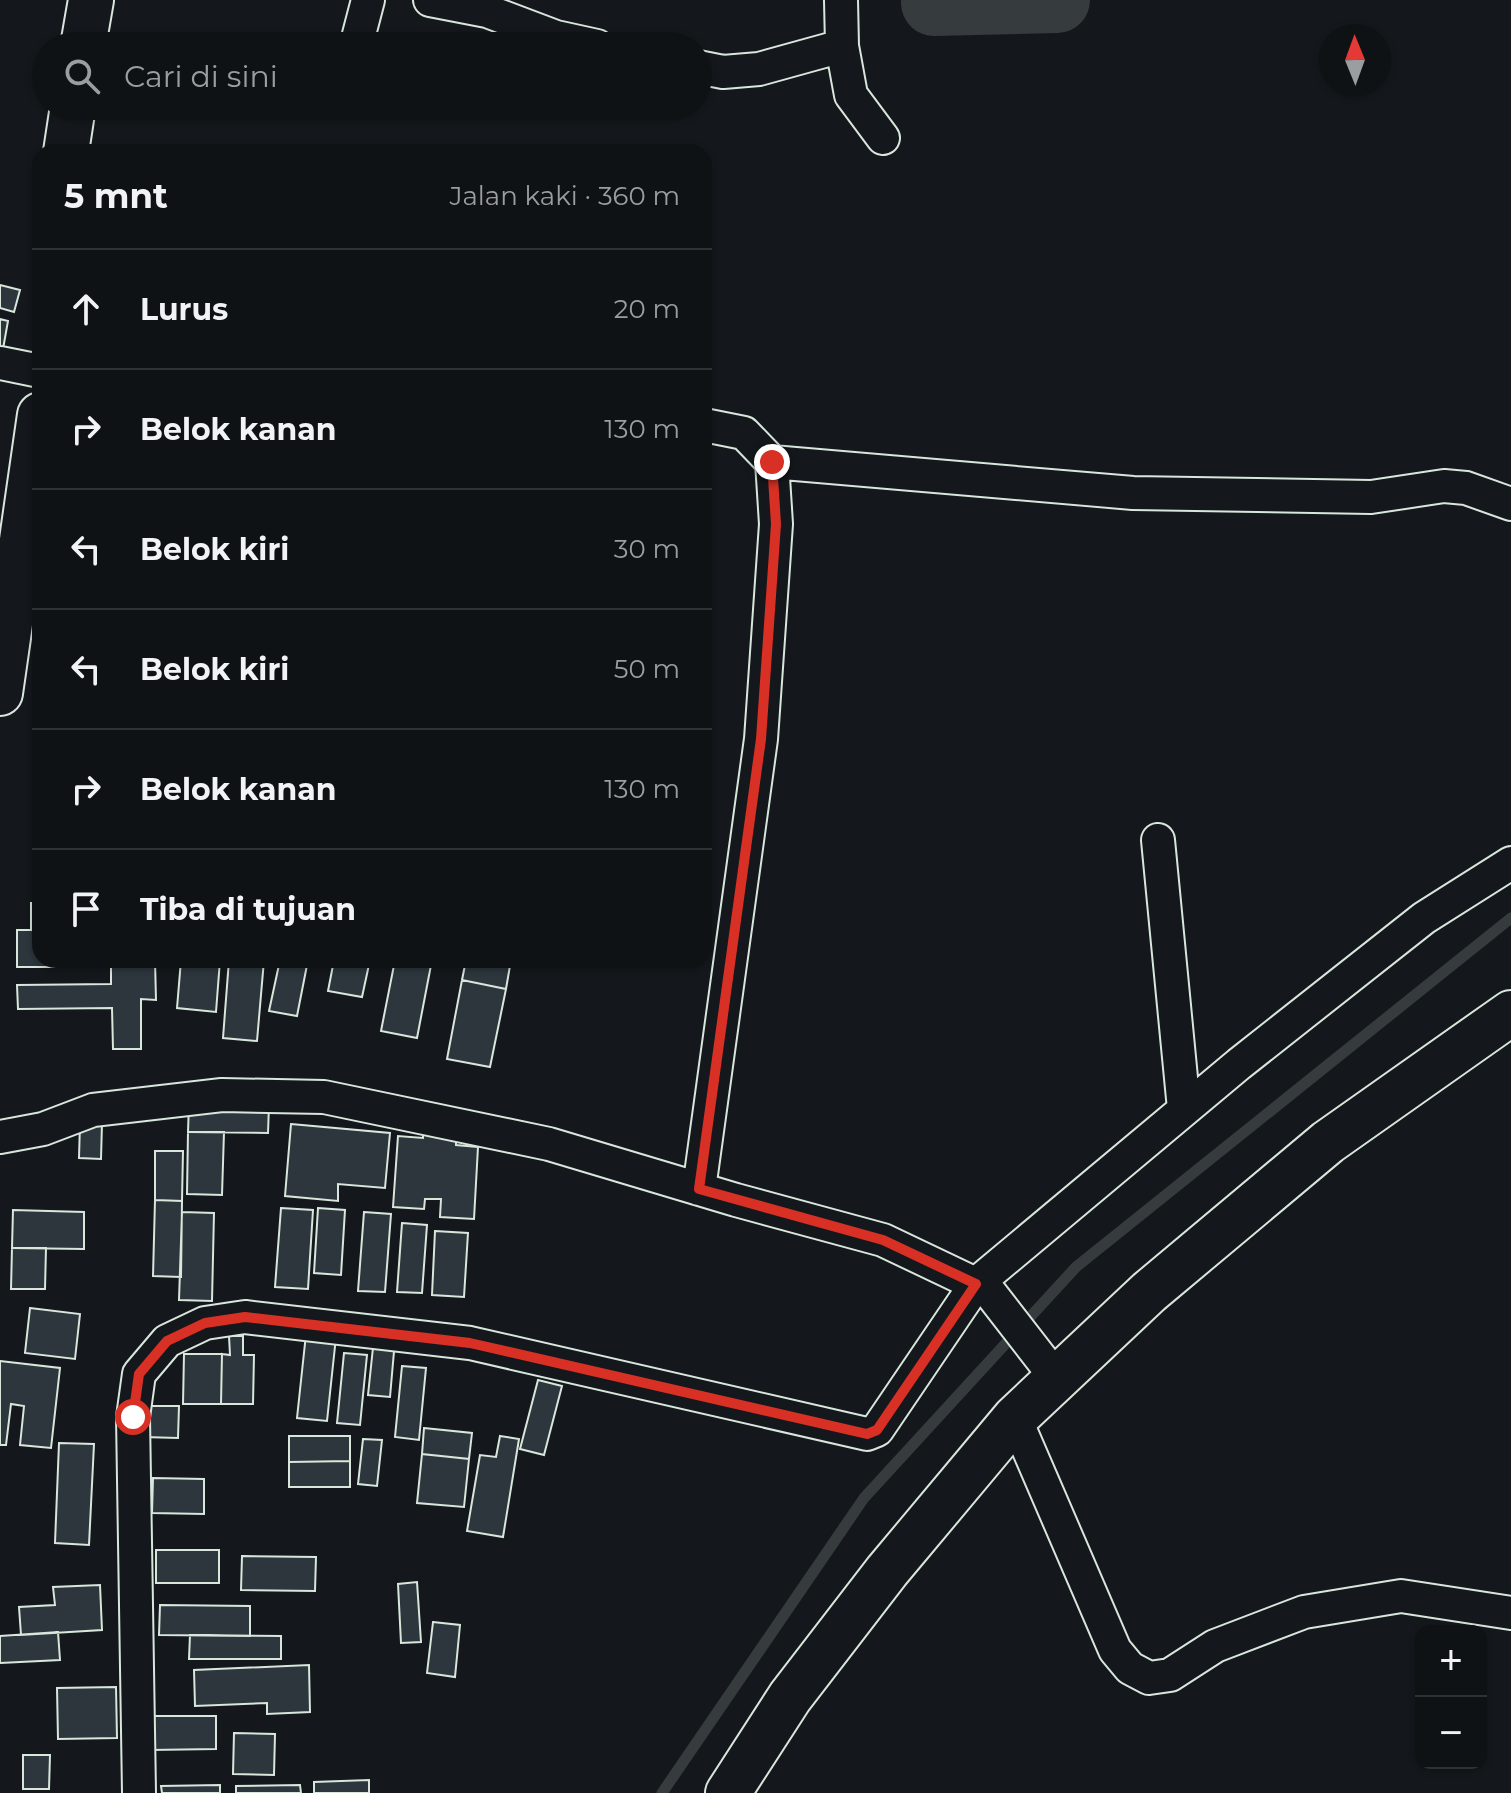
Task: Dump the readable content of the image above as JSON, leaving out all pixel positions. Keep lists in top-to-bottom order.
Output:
{
  "north": "top",
  "page": {
    "search": "Cari di sini",
    "heading": ["5 mnt", "Jalan kaki · 360 m"],
    "list": [
      ["Lurus", "20 m"],
      ["Belok kanan", "130 m"],
      ["Belok kiri", "30 m"],
      ["Belok kiri", "50 m"],
      ["Belok kanan", "130 m"],
      "Tiba di tujuan"
    ],
    "map_buttons": ["+", "−"]
  }
}
